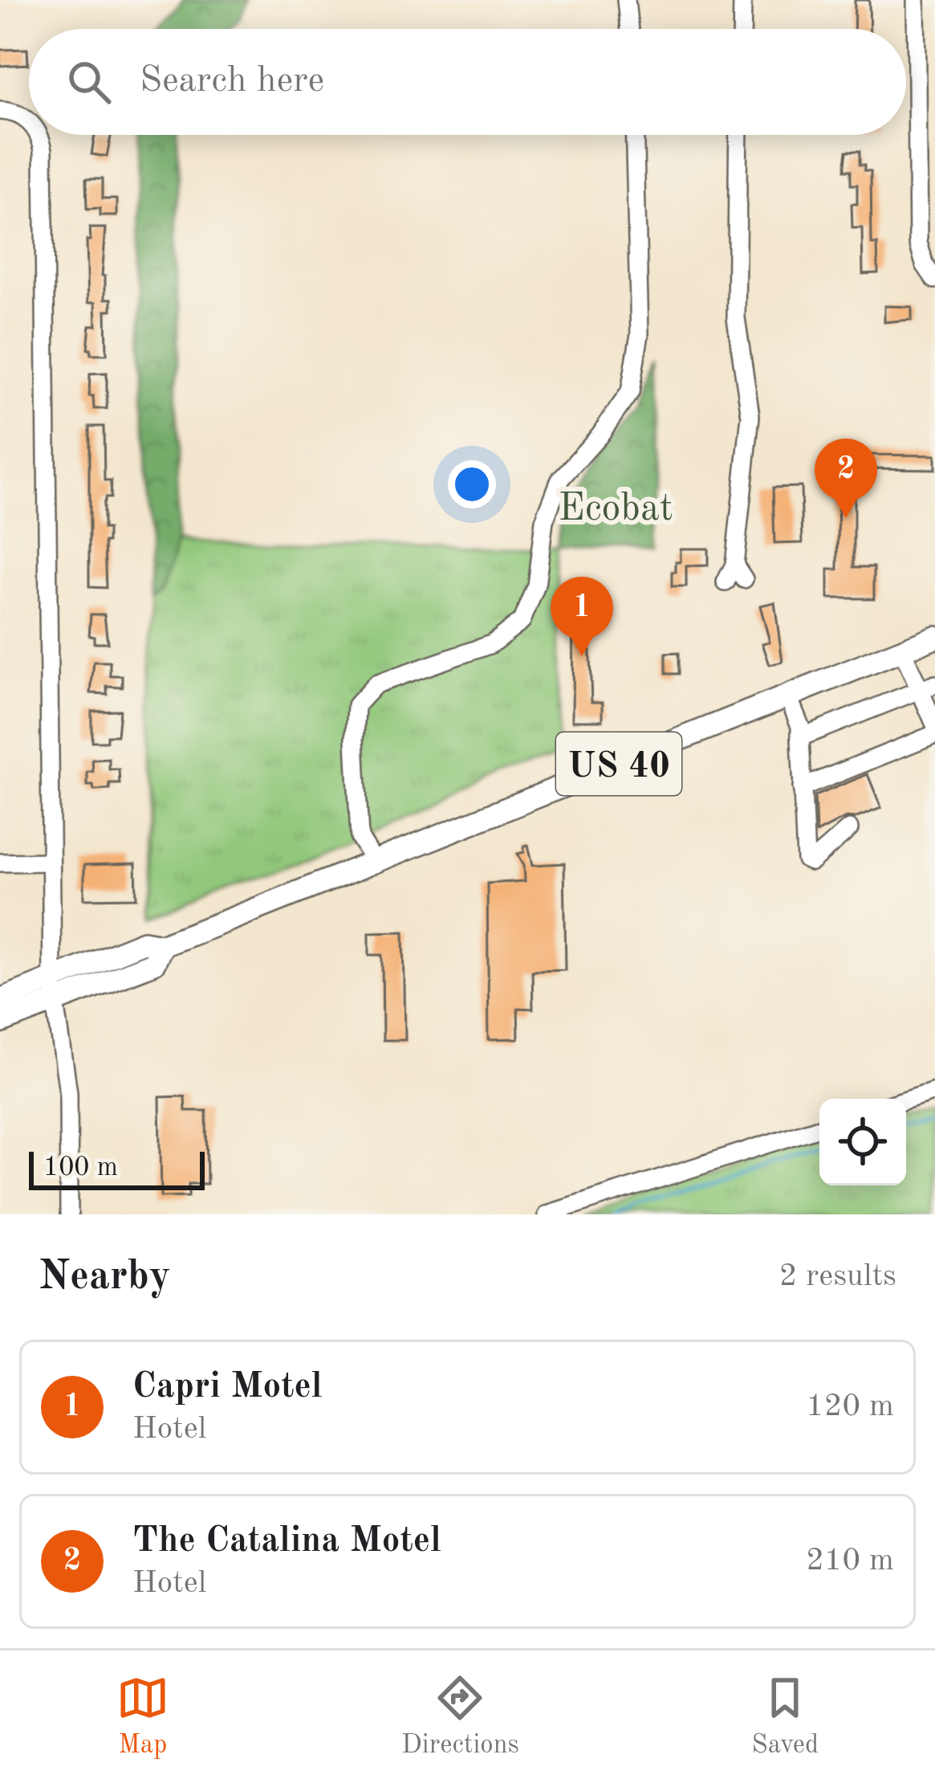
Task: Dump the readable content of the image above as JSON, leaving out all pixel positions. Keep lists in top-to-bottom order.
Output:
{
  "streets": {
    "main road": ["US 40"]
  },
  "parks": ["Ecobat"],
  "scale_bar": "100 m",
  "page": {
    "search": "Search here",
    "pins": ["2", "1"],
    "scale": "100 m",
    "heading": ["Nearby", "2 results"],
    "list": [
      {
        "mark": "1",
        "name": "Capri Motel",
        "note": "Hotel",
        "value": "120 m"
      },
      {
        "mark": "2",
        "name": "The Catalina Motel",
        "note": "Hotel",
        "value": "210 m"
      }
    ],
    "nav": ["Map", "Directions", "Saved"]
  }
}
